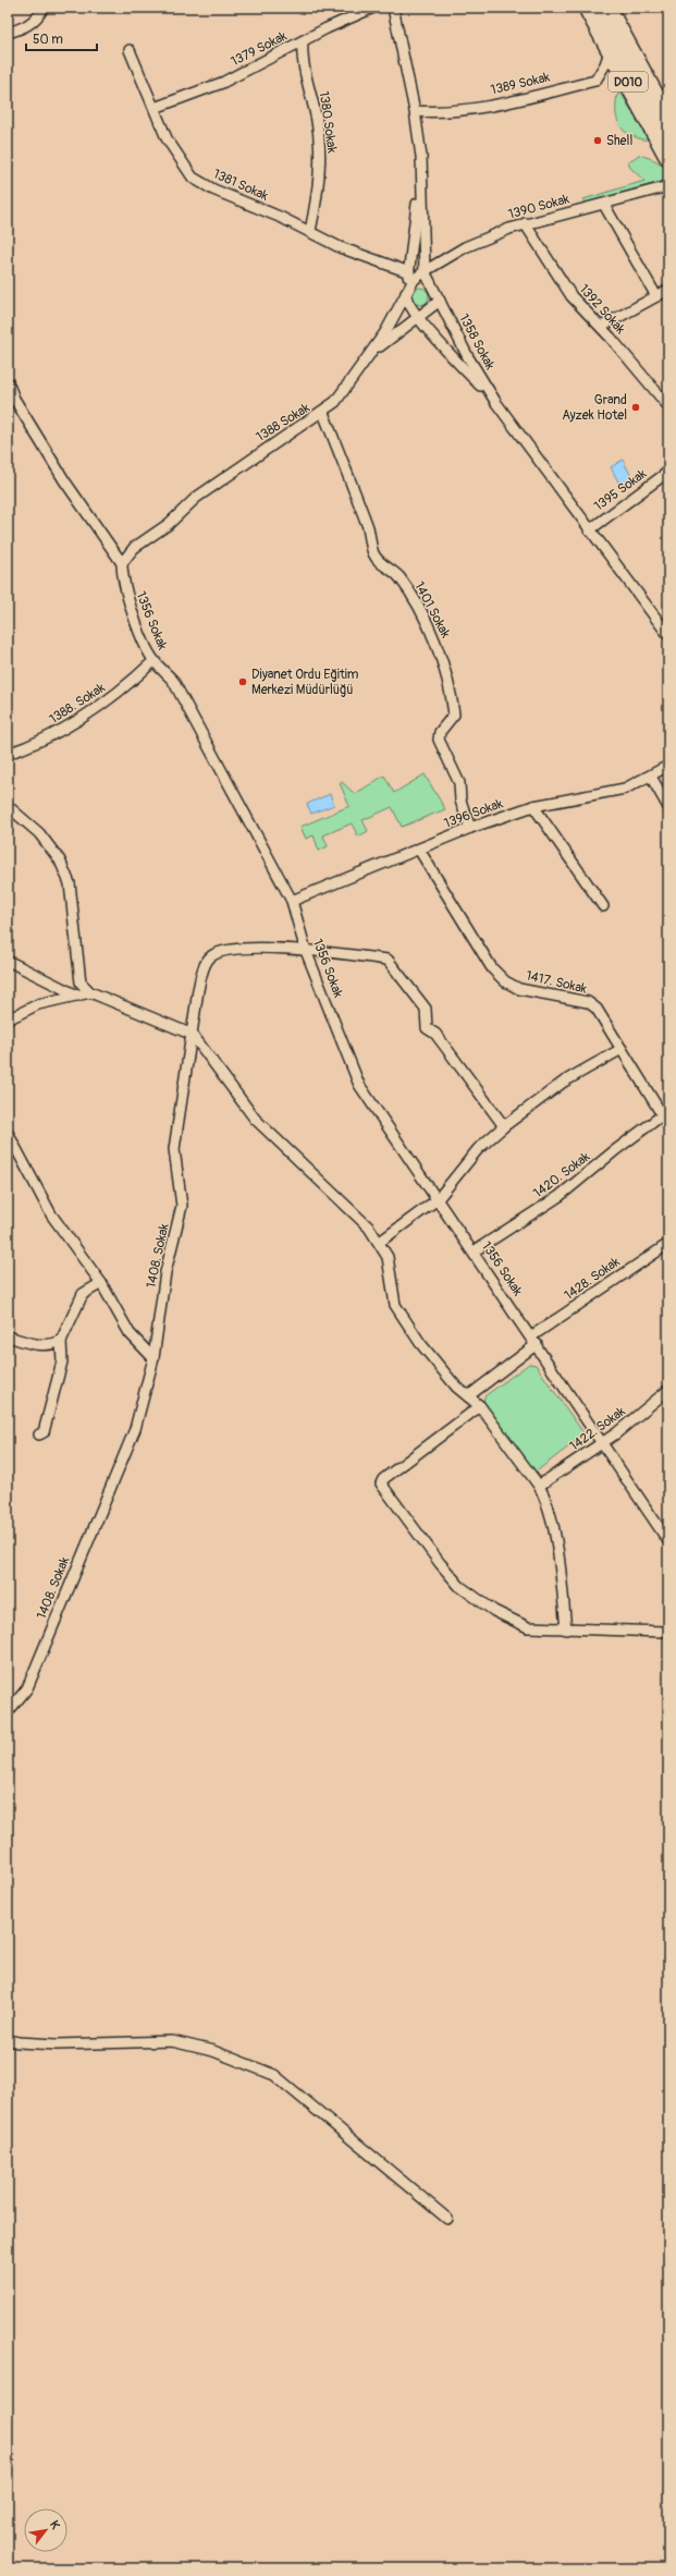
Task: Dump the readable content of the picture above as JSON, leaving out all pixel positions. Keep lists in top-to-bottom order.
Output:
{
  "streets": {
    "highway": ["D010"],
    "street": [
      "1379 Sokak",
      "1389 Sokak",
      "1380 Sokak",
      "1381 Sokak",
      "1390 Sokak",
      "1392 Sokak",
      "1358 Sokak",
      "1388 Sokak",
      "1395 Sokak",
      "1401 Sokak",
      "1356 Sokak",
      "1388. Sokak",
      "1396 Sokak",
      "1417. Sokak",
      "1420. Sokak",
      "1408. Sokak",
      "1428. Sokak",
      "1422. Sokak"
    ]
  },
  "crossings": [
    ["1379 Sokak", "1380 Sokak"],
    ["1379 Sokak", "1381 Sokak"],
    ["D010", "1389 Sokak"],
    ["1389 Sokak", "1358 Sokak"],
    ["1380 Sokak", "1381 Sokak"],
    ["1390 Sokak", "1392 Sokak"],
    ["1390 Sokak", "1358 Sokak"],
    ["1390 Sokak", "1388 Sokak"],
    ["1358 Sokak", "1388 Sokak"],
    ["1358 Sokak", "1395 Sokak"],
    ["1388 Sokak", "1401 Sokak"],
    ["1388 Sokak", "1356 Sokak"],
    ["1401 Sokak", "1396 Sokak"],
    ["1356 Sokak", "1388. Sokak"],
    ["1356 Sokak", "1396 Sokak"],
    ["1356 Sokak", "1420. Sokak"],
    ["1356 Sokak", "1408. Sokak"],
    ["1356 Sokak", "1428. Sokak"],
    ["1356 Sokak", "1422. Sokak"],
    ["1396 Sokak", "1417. Sokak"],
    ["1417. Sokak", "1420. Sokak"]
  ],
  "places": ["Shell", "Grand Ayzek Hotel", "Diyanet Ordu Eğitim Merkezi Müdürlüğü"],
  "scale_bar": "50 m",
  "north": "top right"
}
